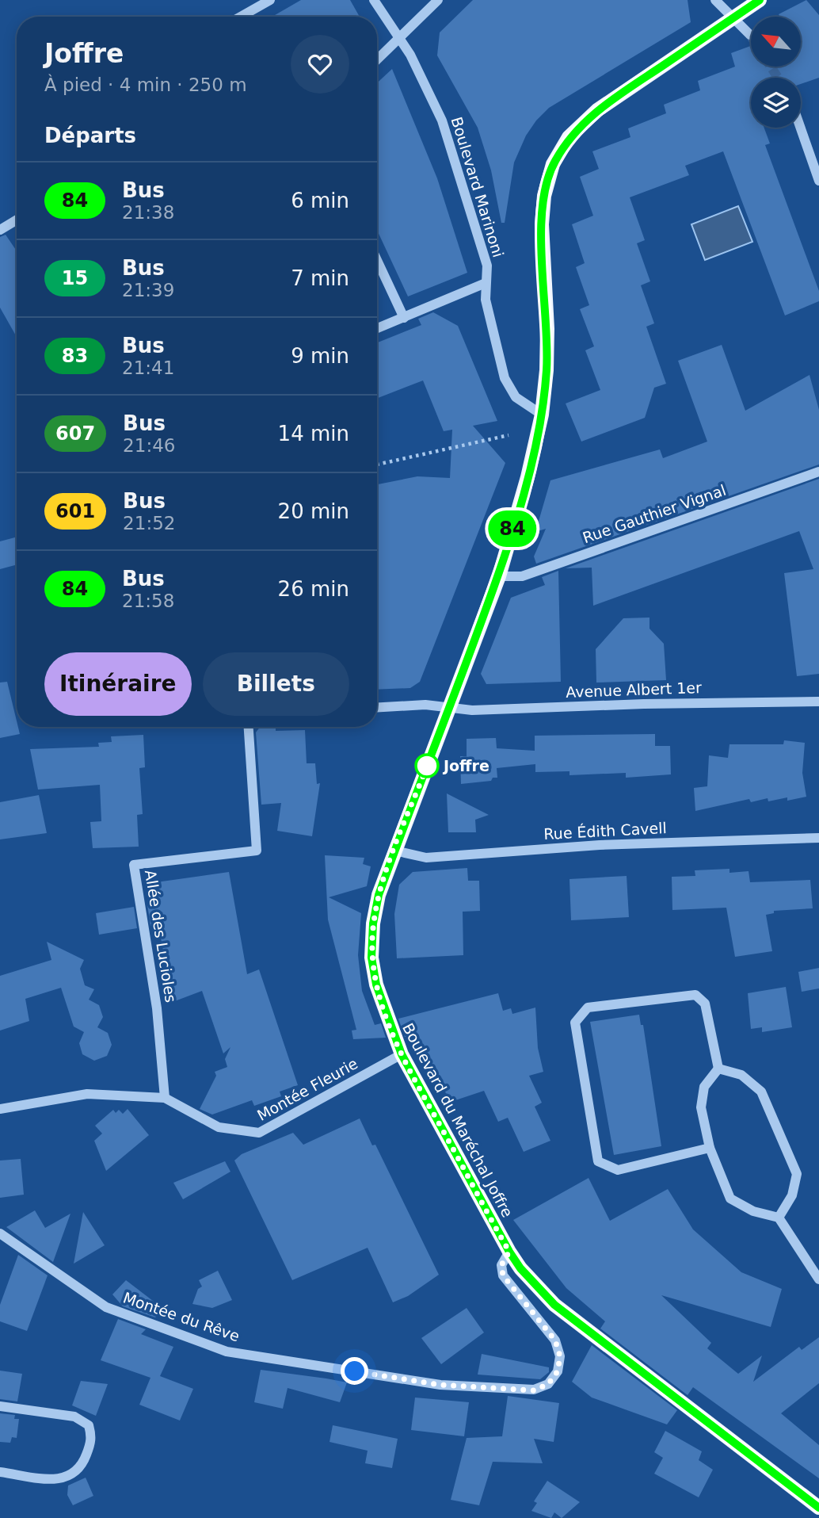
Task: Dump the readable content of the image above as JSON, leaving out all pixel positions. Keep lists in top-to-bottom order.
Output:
{
  "streets": {
    "main road": ["Boulevard du Maréchal Joffre"],
    "street": [
      "Boulevard Marinoni",
      "Rue Gauthier Vignal",
      "Avenue Albert 1er",
      "Rue Édith Cavell",
      "Allée des Lucioles",
      "Montée Fleurie",
      "Montée du Rêve"
    ]
  },
  "crossings": [
    ["Boulevard Marinoni", "Boulevard du Maréchal Joffre"],
    ["Rue Gauthier Vignal", "Boulevard du Maréchal Joffre"],
    ["Avenue Albert 1er", "Boulevard du Maréchal Joffre"],
    ["Rue Édith Cavell", "Boulevard du Maréchal Joffre"],
    ["Allée des Lucioles", "Montée Fleurie"],
    ["Montée Fleurie", "Boulevard du Maréchal Joffre"],
    ["Boulevard du Maréchal Joffre", "Montée du Rêve"]
  ],
  "places": ["Joffre"],
  "lines": ["bus line 84"],
  "north": "top left",
  "page": {
    "on_map": "84",
    "heading": [
      ["Joffre", "À pied · 4 min · 250 m"],
      "Départs"
    ],
    "list": [
      {
        "mark": "84",
        "name": "Bus",
        "note": "21:38",
        "value": "6 min"
      },
      {
        "mark": "15",
        "name": "Bus",
        "note": "21:39",
        "value": "7 min"
      },
      {
        "mark": "83",
        "name": "Bus",
        "note": "21:41",
        "value": "9 min"
      },
      {
        "mark": "607",
        "name": "Bus",
        "note": "21:46",
        "value": "14 min"
      },
      {
        "mark": "601",
        "name": "Bus",
        "note": "21:52",
        "value": "20 min"
      },
      {
        "mark": "84",
        "name": "Bus",
        "note": "21:58",
        "value": "26 min"
      }
    ],
    "buttons": ["Itinéraire", "Billets"]
  }
}
